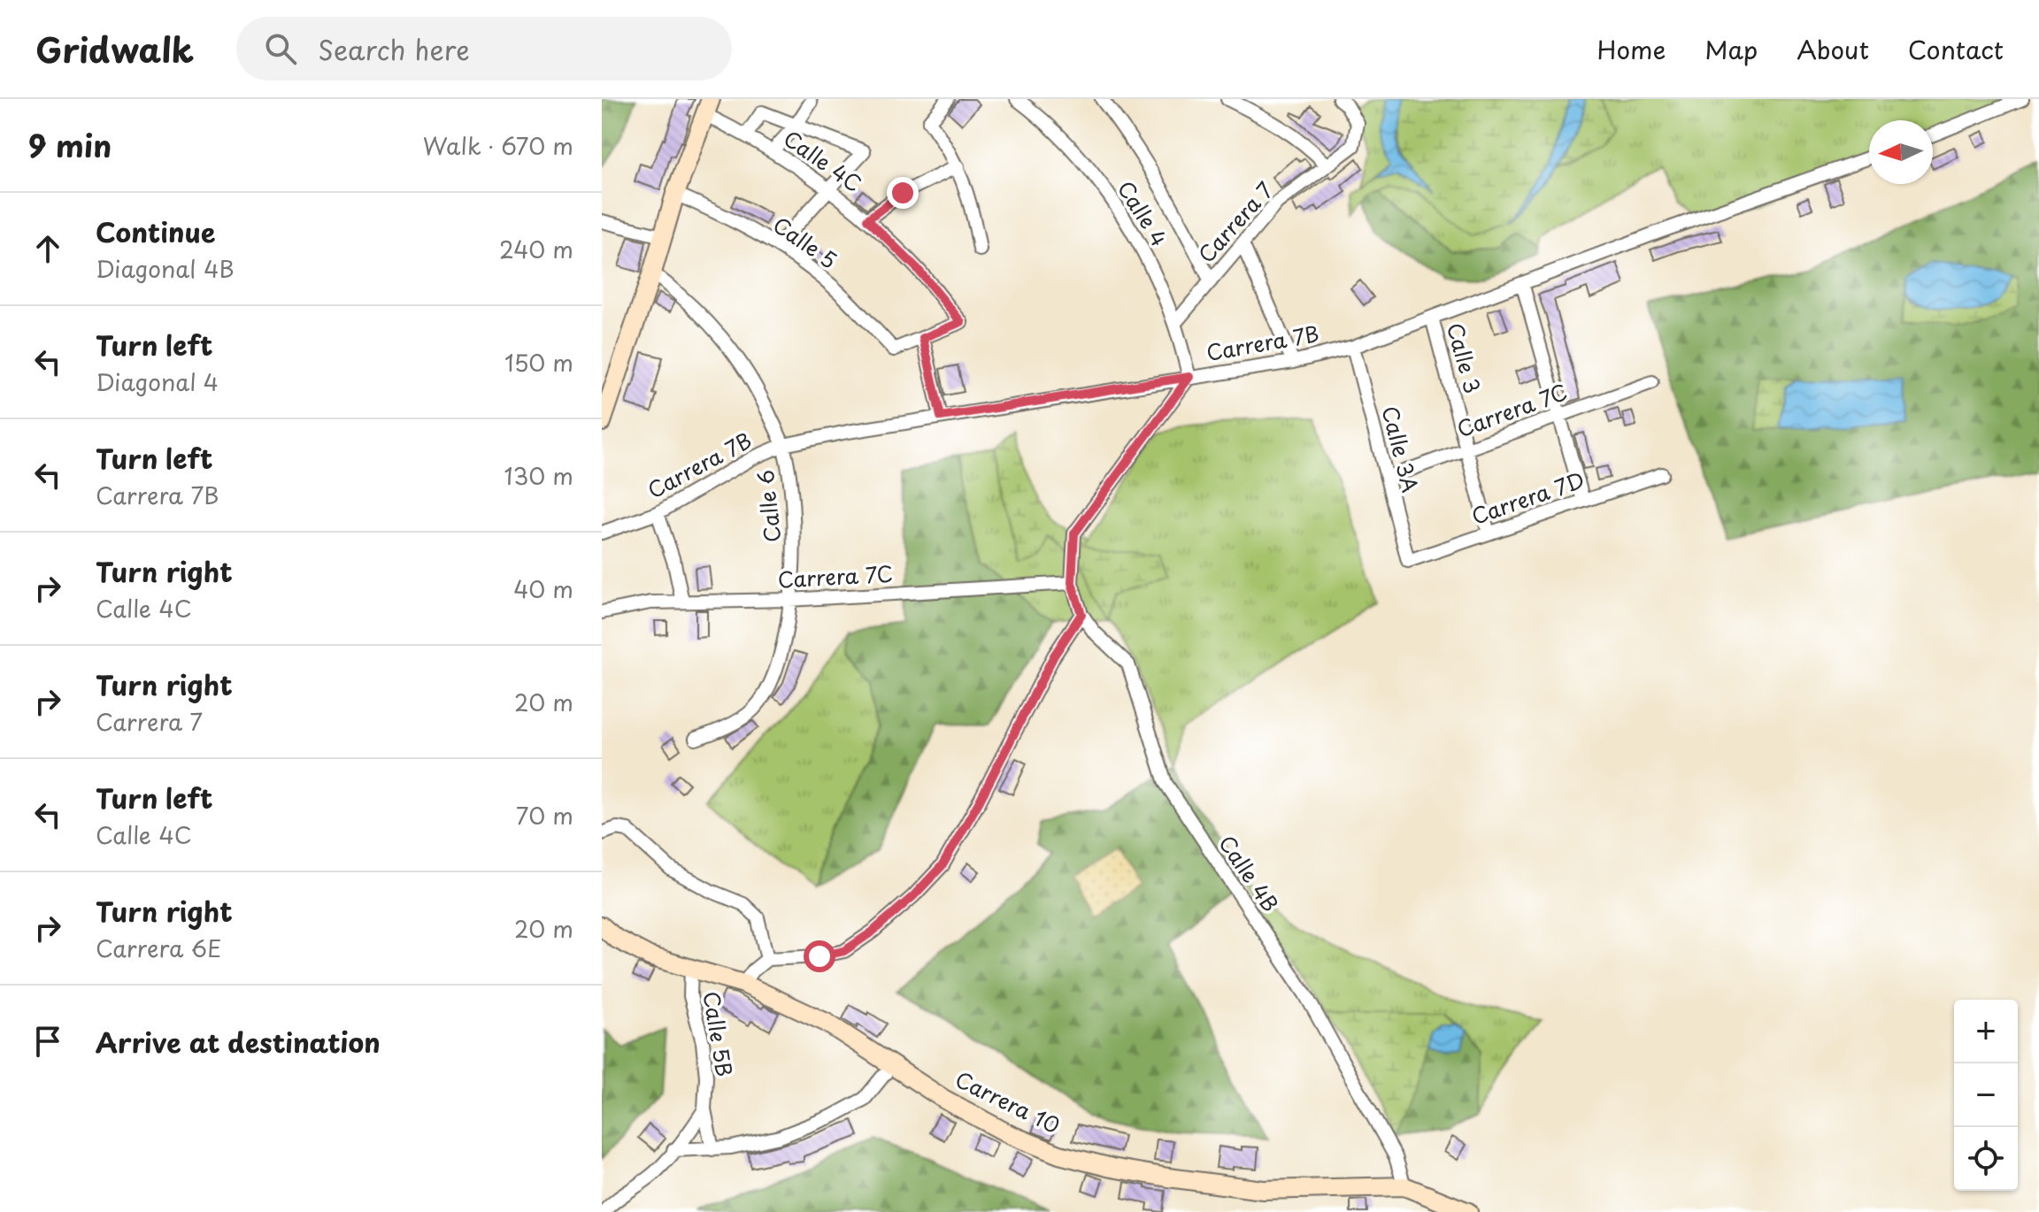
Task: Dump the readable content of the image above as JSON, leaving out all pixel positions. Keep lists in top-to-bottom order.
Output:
{
  "streets": {
    "street": [
      "Calle 4C",
      "Calle 4",
      "Carrera 7",
      "Calle 5",
      "Carrera 7B",
      "Calle 3",
      "Carrera 7C",
      "Calle 3A",
      "Carrera 7D",
      "Calle 6",
      "Calle 4B",
      "Calle 5B",
      "Carrera 10"
    ]
  },
  "crossings": [
    ["Calle 4C", "Calle 5"],
    ["Calle 4", "Carrera 7"],
    ["Calle 4", "Carrera 7B"],
    ["Carrera 7B", "Calle 3"],
    ["Carrera 7B", "Calle 3A"],
    ["Carrera 7B", "Calle 6"],
    ["Calle 3", "Carrera 7C"],
    ["Calle 3", "Carrera 7D"],
    ["Carrera 7C", "Calle 3A"],
    ["Carrera 7C", "Calle 6"],
    ["Carrera 7C", "Calle 4B"],
    ["Calle 3A", "Carrera 7D"],
    ["Calle 4B", "Carrera 10"],
    ["Calle 5B", "Carrera 10"]
  ],
  "north": "left",
  "page": {
    "header": "Gridwalk",
    "search": "Search here",
    "nav": [
      "Home",
      "Map",
      "About",
      "Contact"
    ],
    "heading": ["9 min", "Walk · 670 m"],
    "list": [
      ["Continue", "Diagonal 4B", "240 m"],
      ["Turn left", "Diagonal 4", "150 m"],
      ["Turn left", "Carrera 7B", "130 m"],
      ["Turn right", "Calle 4C", "40 m"],
      ["Turn right", "Carrera 7", "20 m"],
      ["Turn left", "Calle 4C", "70 m"],
      ["Turn right", "Carrera 6E", "20 m"],
      "Arrive at destination"
    ],
    "map_buttons": ["+", "−"]
  }
}
